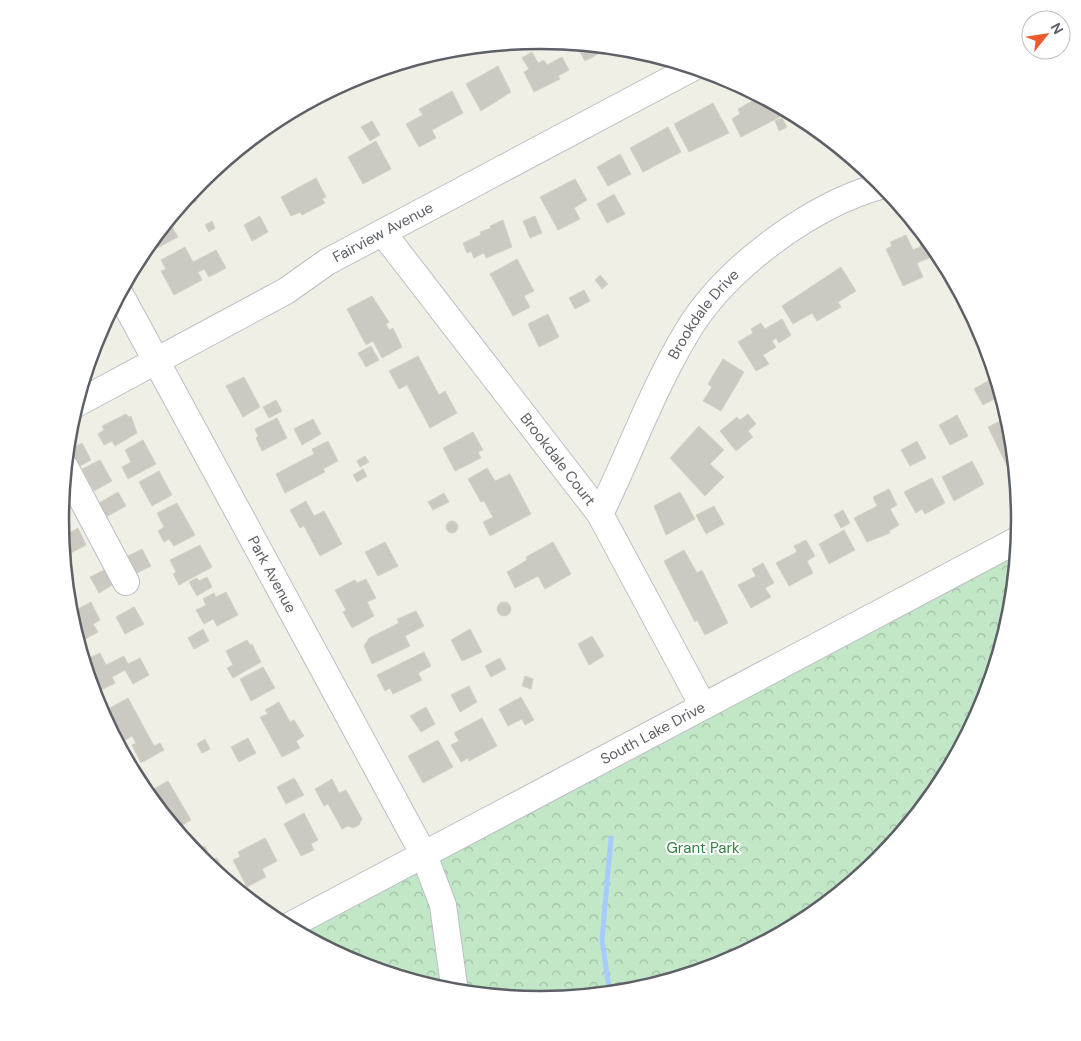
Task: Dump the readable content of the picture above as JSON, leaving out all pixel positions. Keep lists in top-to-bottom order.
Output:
{
  "streets": {
    "street": [
      "Fairview Avenue",
      "Brookdale Drive",
      "Brookdale Court",
      "Park Avenue",
      "South Lake Drive"
    ]
  },
  "crossings": [
    ["Fairview Avenue", "Brookdale Court"],
    ["Fairview Avenue", "Park Avenue"],
    ["Brookdale Drive", "Brookdale Court"],
    ["Brookdale Court", "South Lake Drive"],
    ["Park Avenue", "South Lake Drive"]
  ],
  "parks": ["Grant Park"],
  "north": "top right"
}
